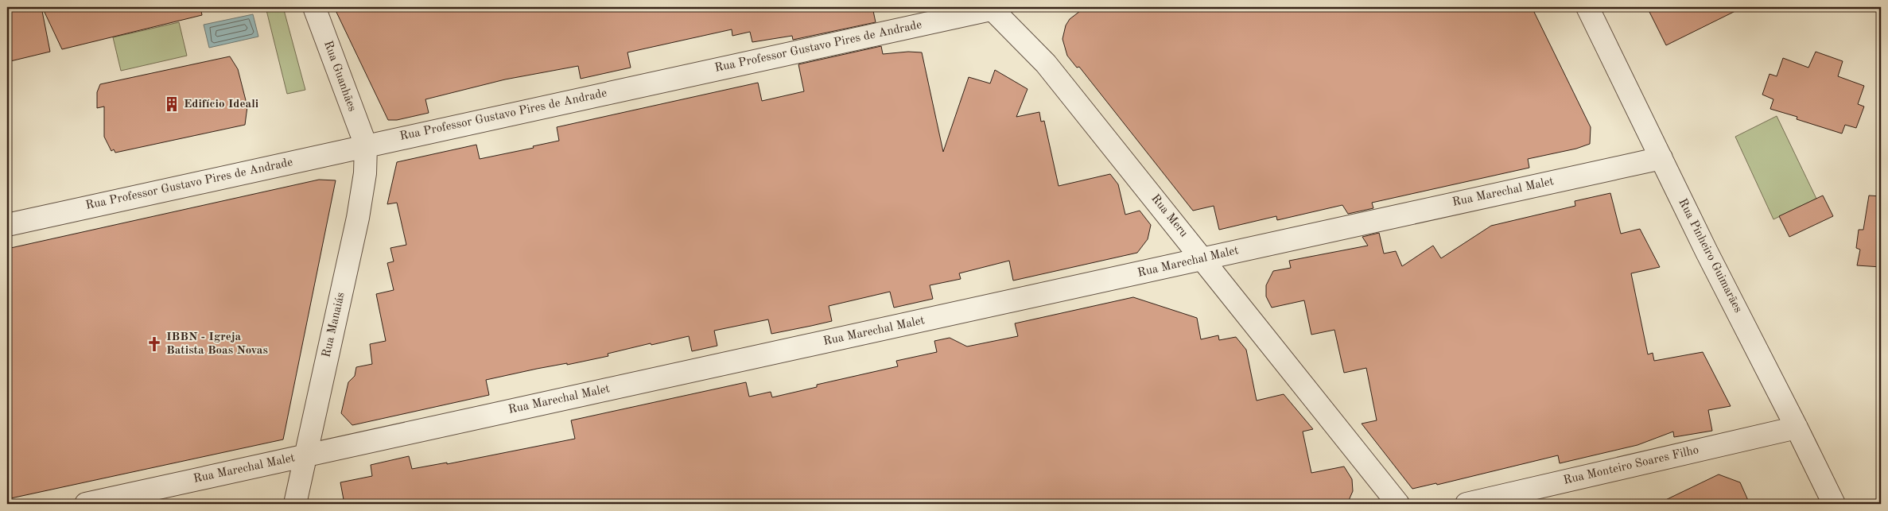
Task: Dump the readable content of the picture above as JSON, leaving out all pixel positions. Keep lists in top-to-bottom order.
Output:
{
  "streets": {
    "street": [
      "Rua Professor Gustavo Pires de Andrade",
      "Rua Guanhães",
      "Rua Marechal Malet",
      "Rua Meru",
      "Rua Pinheiro Guimarães",
      "Rua Manaiás",
      "Rua Monteiro Soares Filho"
    ]
  },
  "crossings": [
    ["Rua Professor Gustavo Pires de Andrade", "Rua Guanhães"],
    ["Rua Professor Gustavo Pires de Andrade", "Rua Meru"],
    ["Rua Professor Gustavo Pires de Andrade", "Rua Manaiás"],
    ["Rua Guanhães", "Rua Manaiás"],
    ["Rua Marechal Malet", "Rua Meru"],
    ["Rua Marechal Malet", "Rua Pinheiro Guimarães"],
    ["Rua Marechal Malet", "Rua Manaiás"],
    ["Rua Pinheiro Guimarães", "Rua Monteiro Soares Filho"]
  ],
  "places": {
    "building": ["Edifício Ideali"],
    "church": ["IBBN - Igreja Batista Boas Novas"]
  }
}
